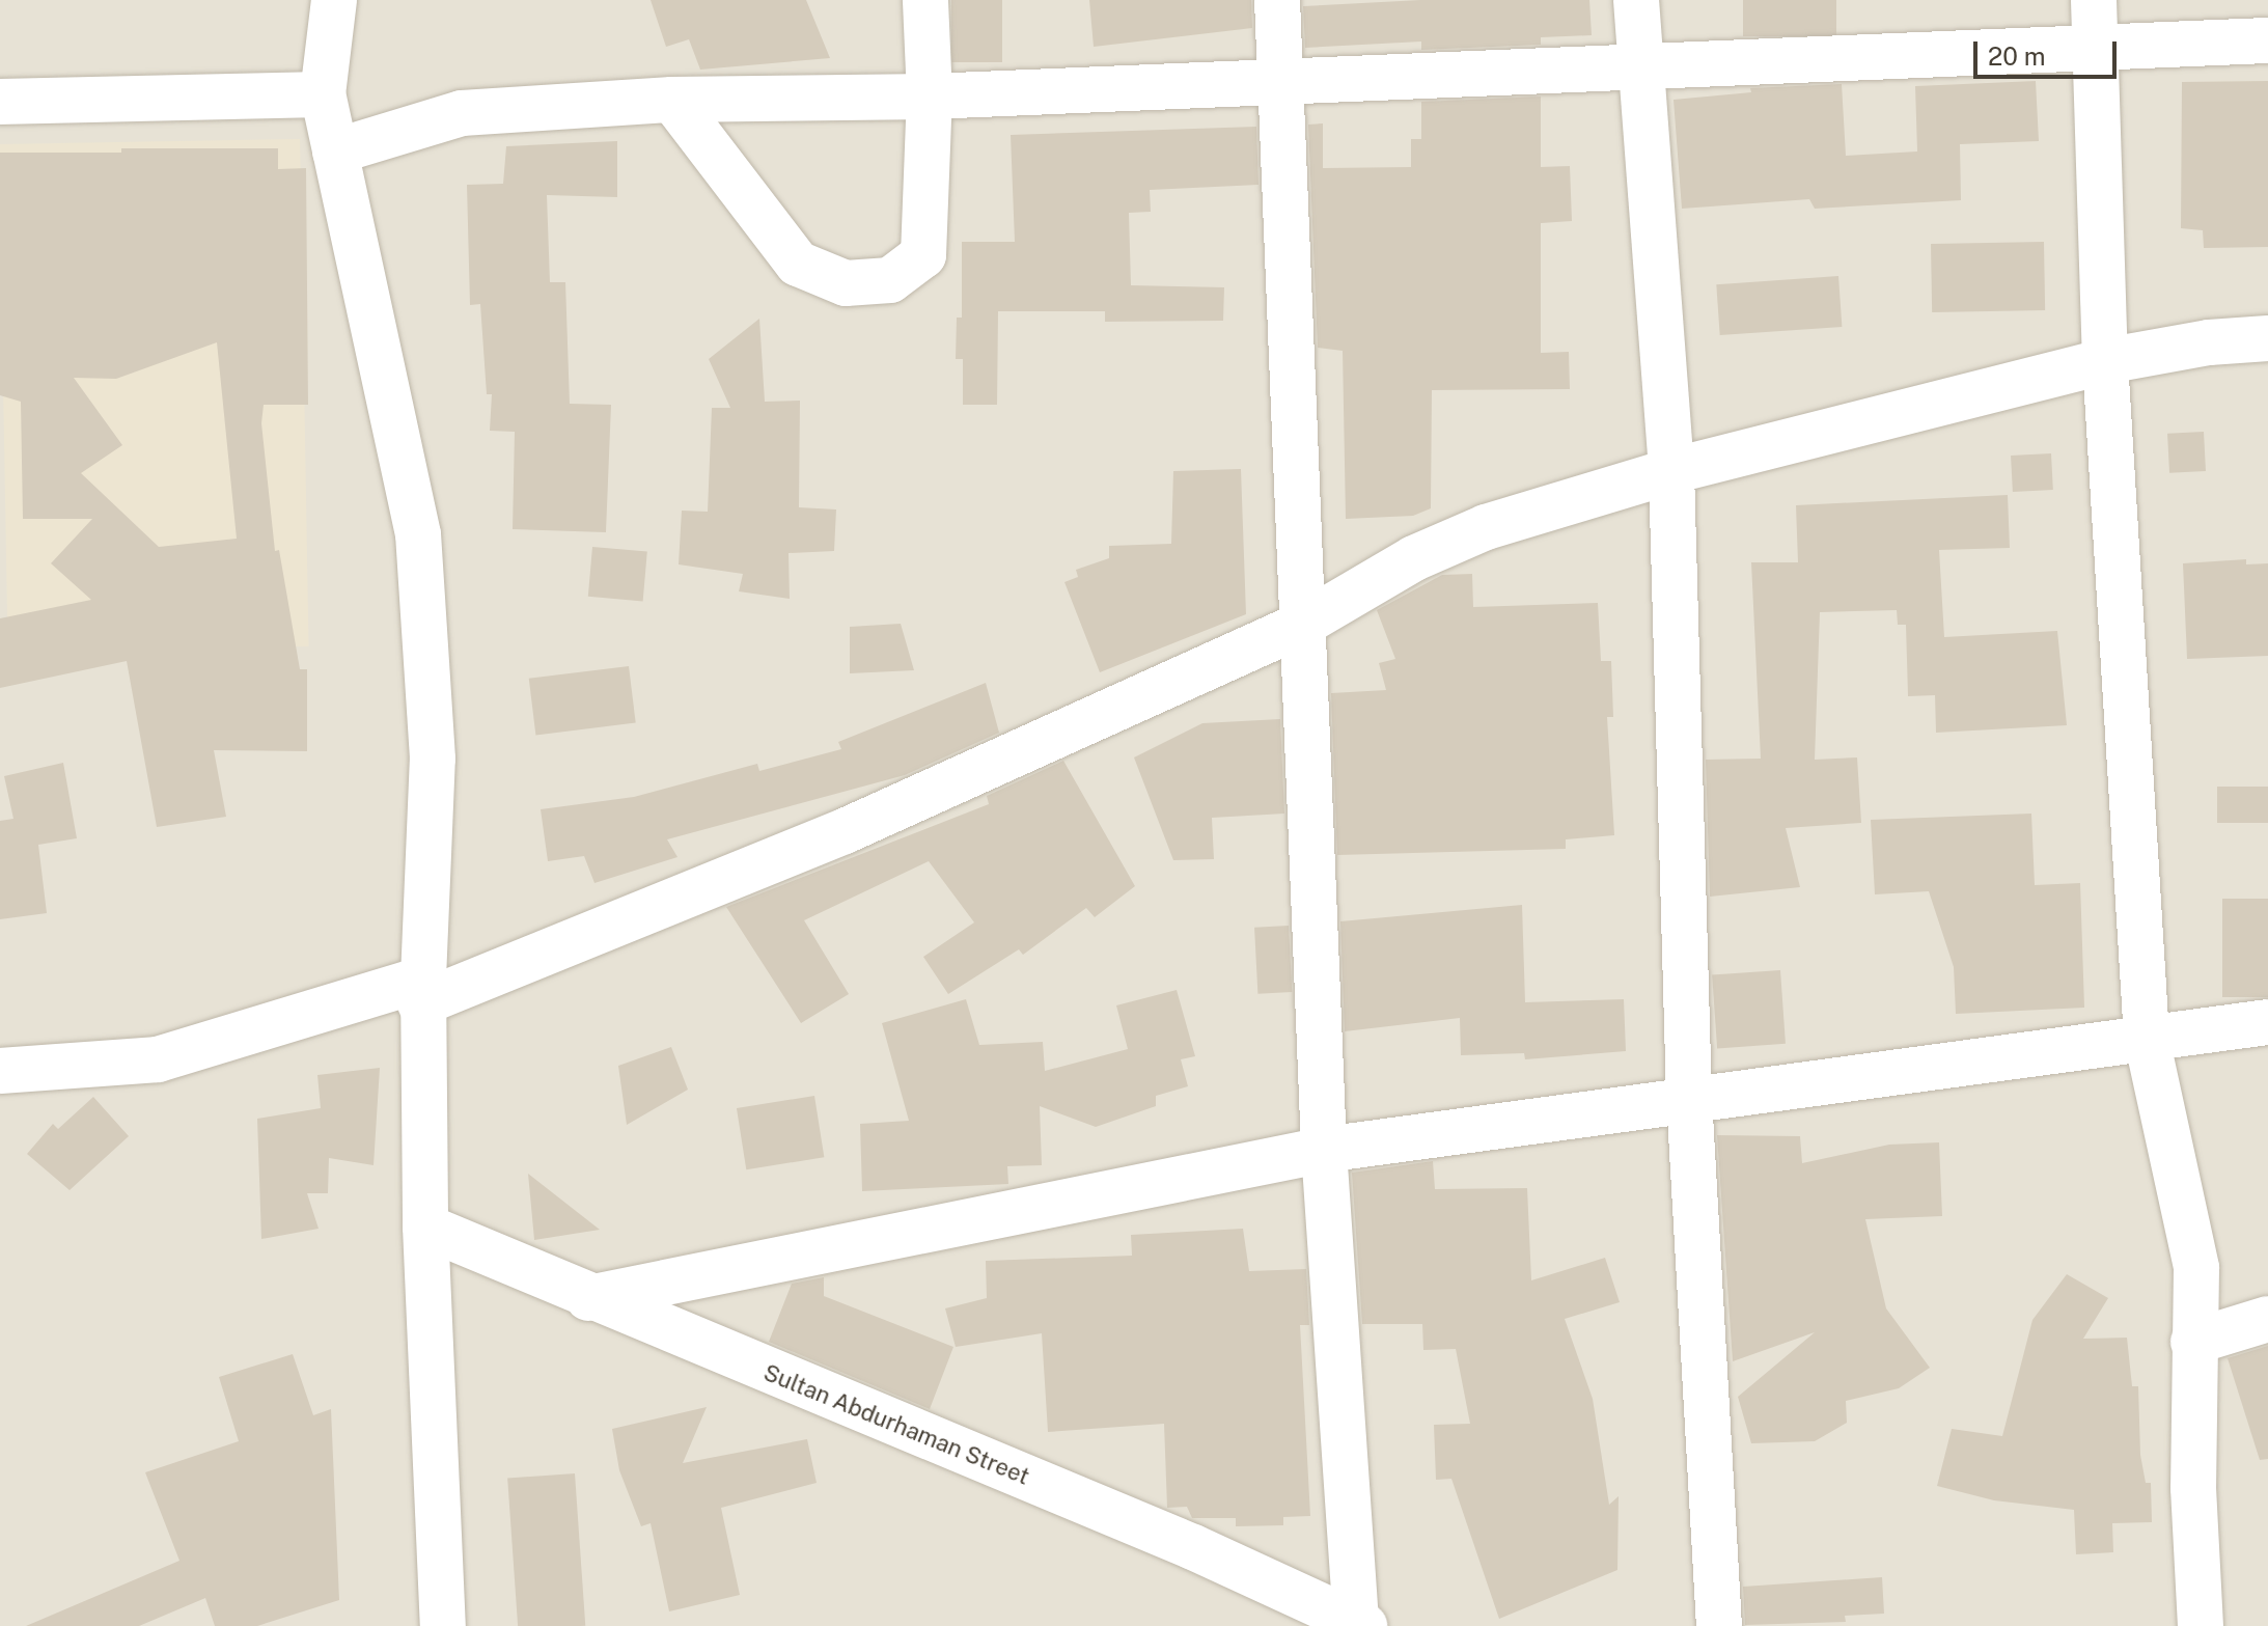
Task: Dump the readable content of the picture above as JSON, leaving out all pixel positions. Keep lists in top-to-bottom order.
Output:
{
  "streets": {
    "street": ["Sultan Abdurhaman Street"]
  },
  "scale_bar": "20 m"
}
